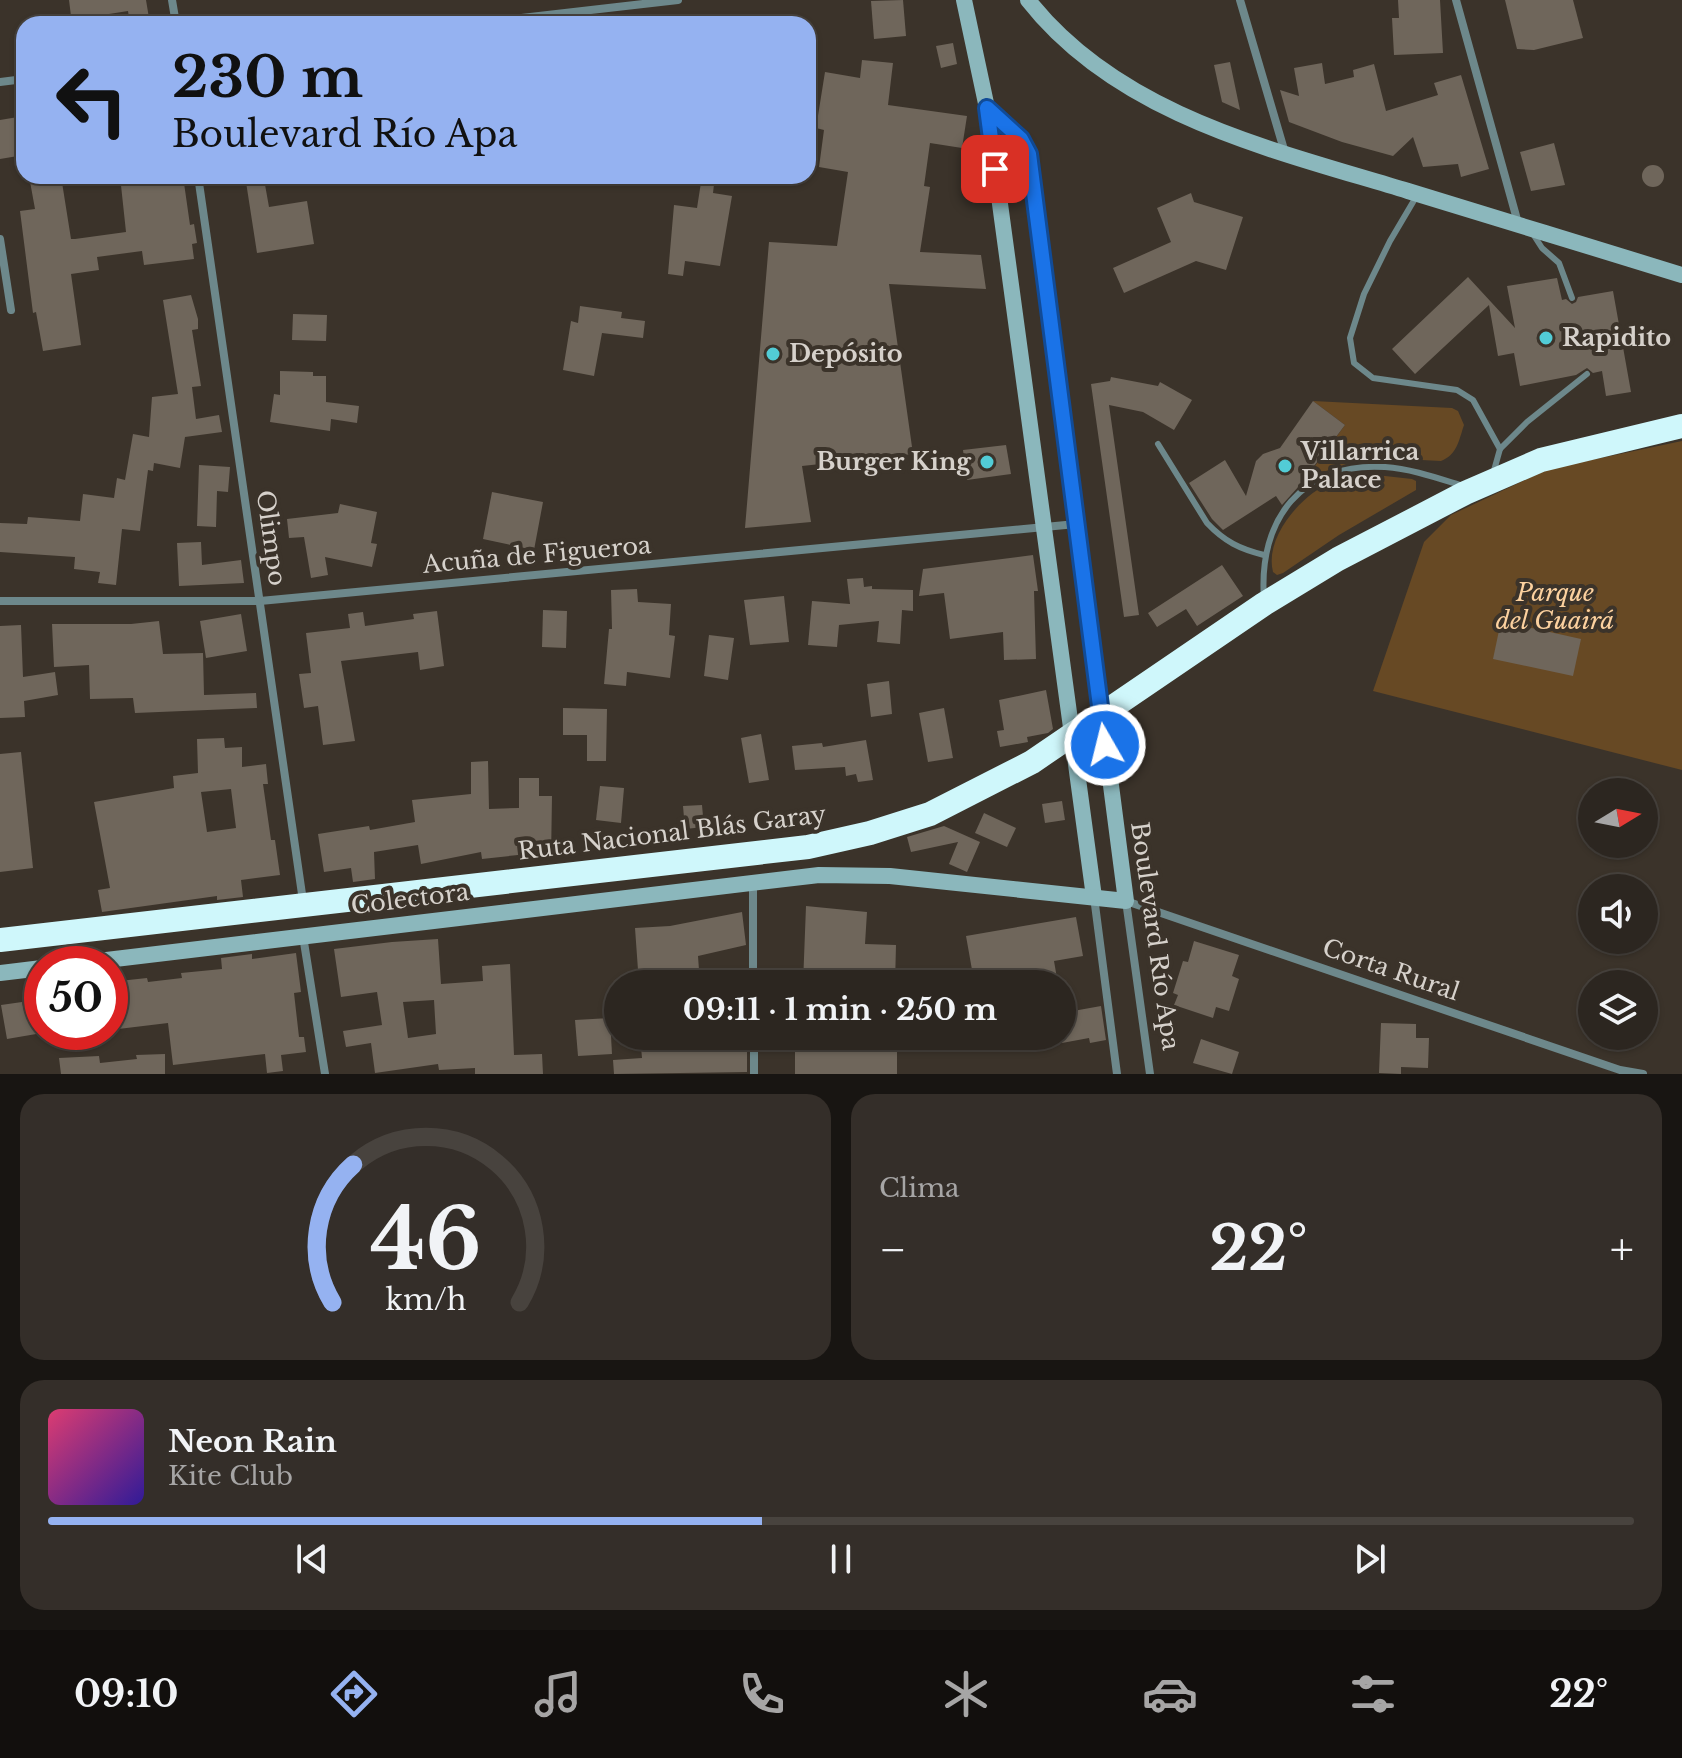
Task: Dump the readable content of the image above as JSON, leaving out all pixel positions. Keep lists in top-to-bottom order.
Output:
{
  "streets": {
    "highway": ["Ruta Nacional Blás Garay"],
    "main road": ["Colectora", "Boulevard Río Apa"],
    "street": ["Olimpo", "Acuña de Figueroa", "Corta Rural"]
  },
  "crossings": [
    ["Olimpo", "Acuña de Figueroa"],
    ["Olimpo", "Ruta Nacional Blás Garay"],
    ["Acuña de Figueroa", "Boulevard Río Apa"],
    ["Ruta Nacional Blás Garay", "Boulevard Río Apa"],
    ["Colectora", "Boulevard Río Apa"],
    ["Colectora", "Corta Rural"],
    ["Boulevard Río Apa", "Corta Rural"]
  ],
  "parks": ["Parque del Guairá"],
  "places": [
    "Rapidito",
    "Depósito",
    "Burger King",
    "Villarrica Palace"
  ],
  "north": "right",
  "page": {
    "turn": ["230 m", "Boulevard Río Apa"],
    "limit": "50",
    "trip": "09:11 · 1 min · 250 m",
    "tile": "Clima",
    "heat": ["−", "22°", "+"],
    "song": ["Neon Rain", "Kite Club"],
    "tabs": ["09:10", "22°"],
    "gauge": ["46", "km/h"]
  }
}
